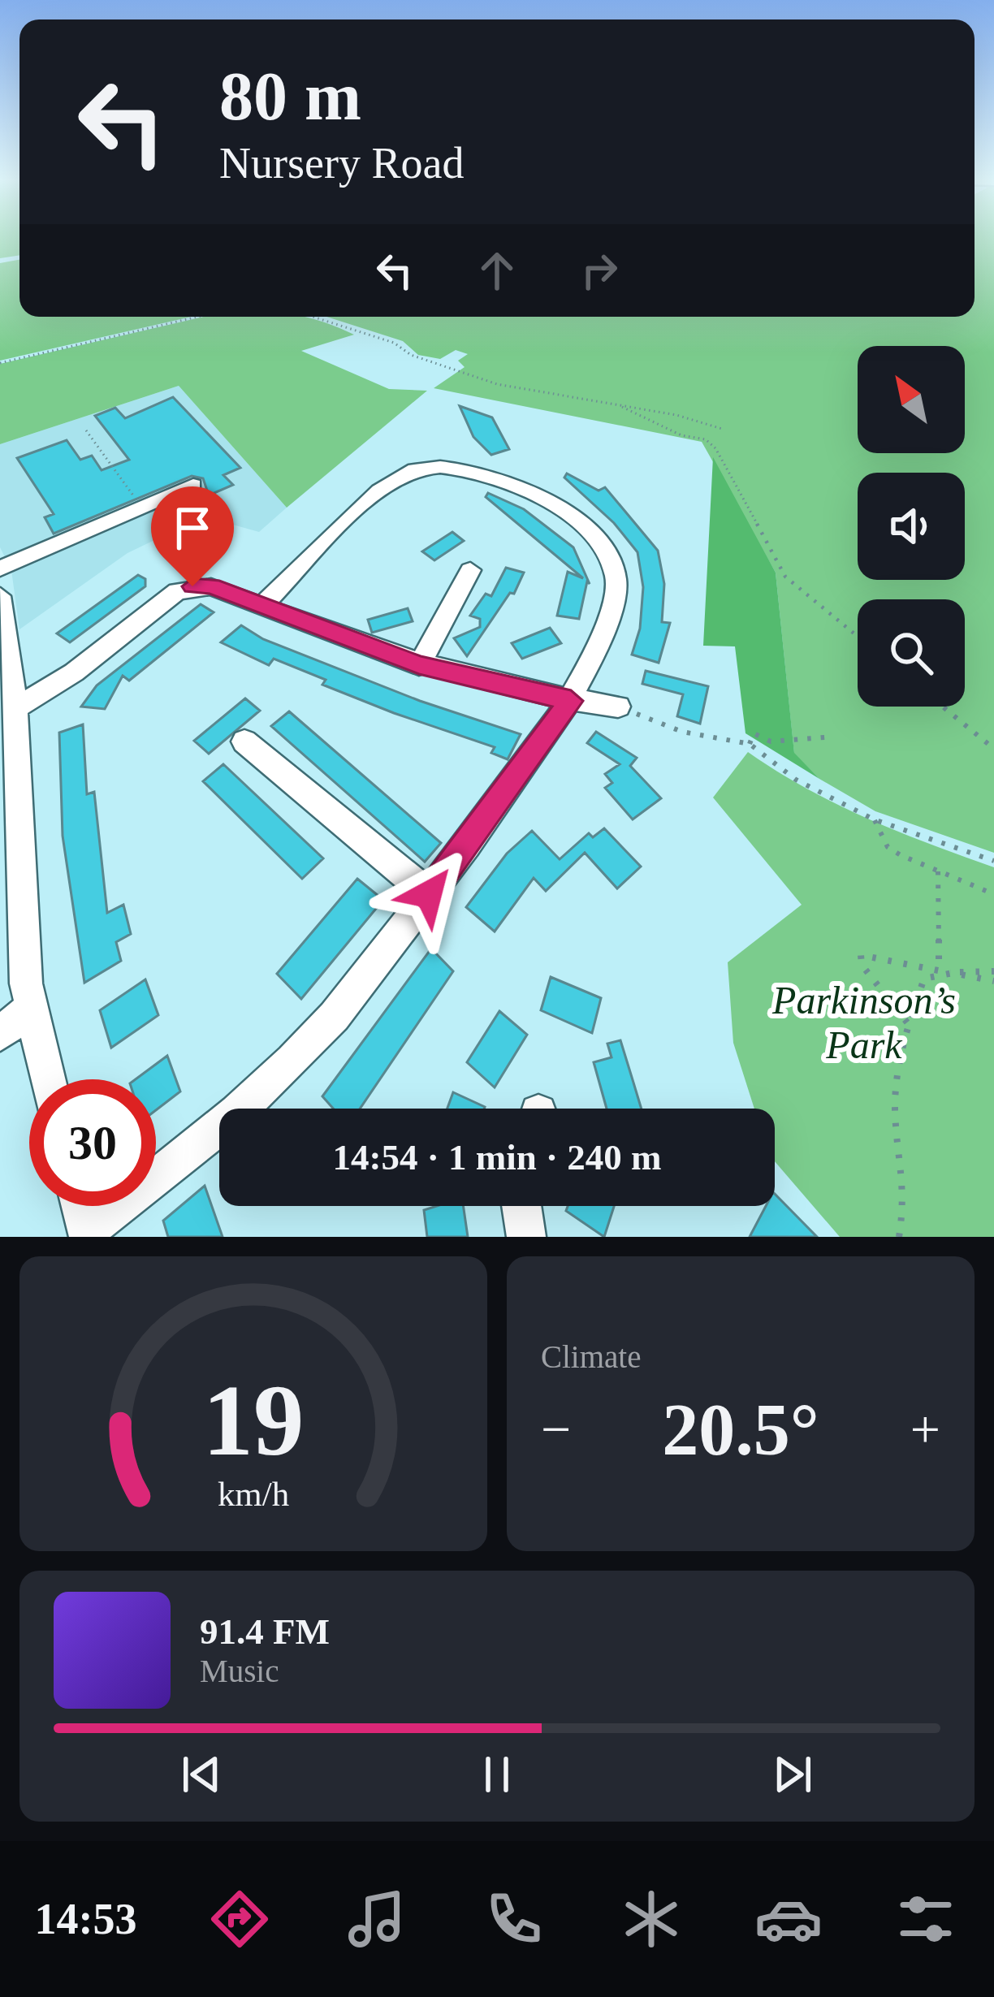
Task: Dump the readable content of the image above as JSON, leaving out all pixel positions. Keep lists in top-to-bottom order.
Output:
{
  "parks": ["Parkinson’s Park"],
  "north": "top left",
  "page": {
    "turn": ["80 m", "Nursery Road"],
    "limit": "30",
    "trip": "14:54 · 1 min · 240 m",
    "tile": "Climate",
    "heat": ["−", "20.5°", "+"],
    "song": ["91.4 FM", "Music"],
    "tabs": "14:53",
    "gauge": ["19", "km/h"]
  }
}
